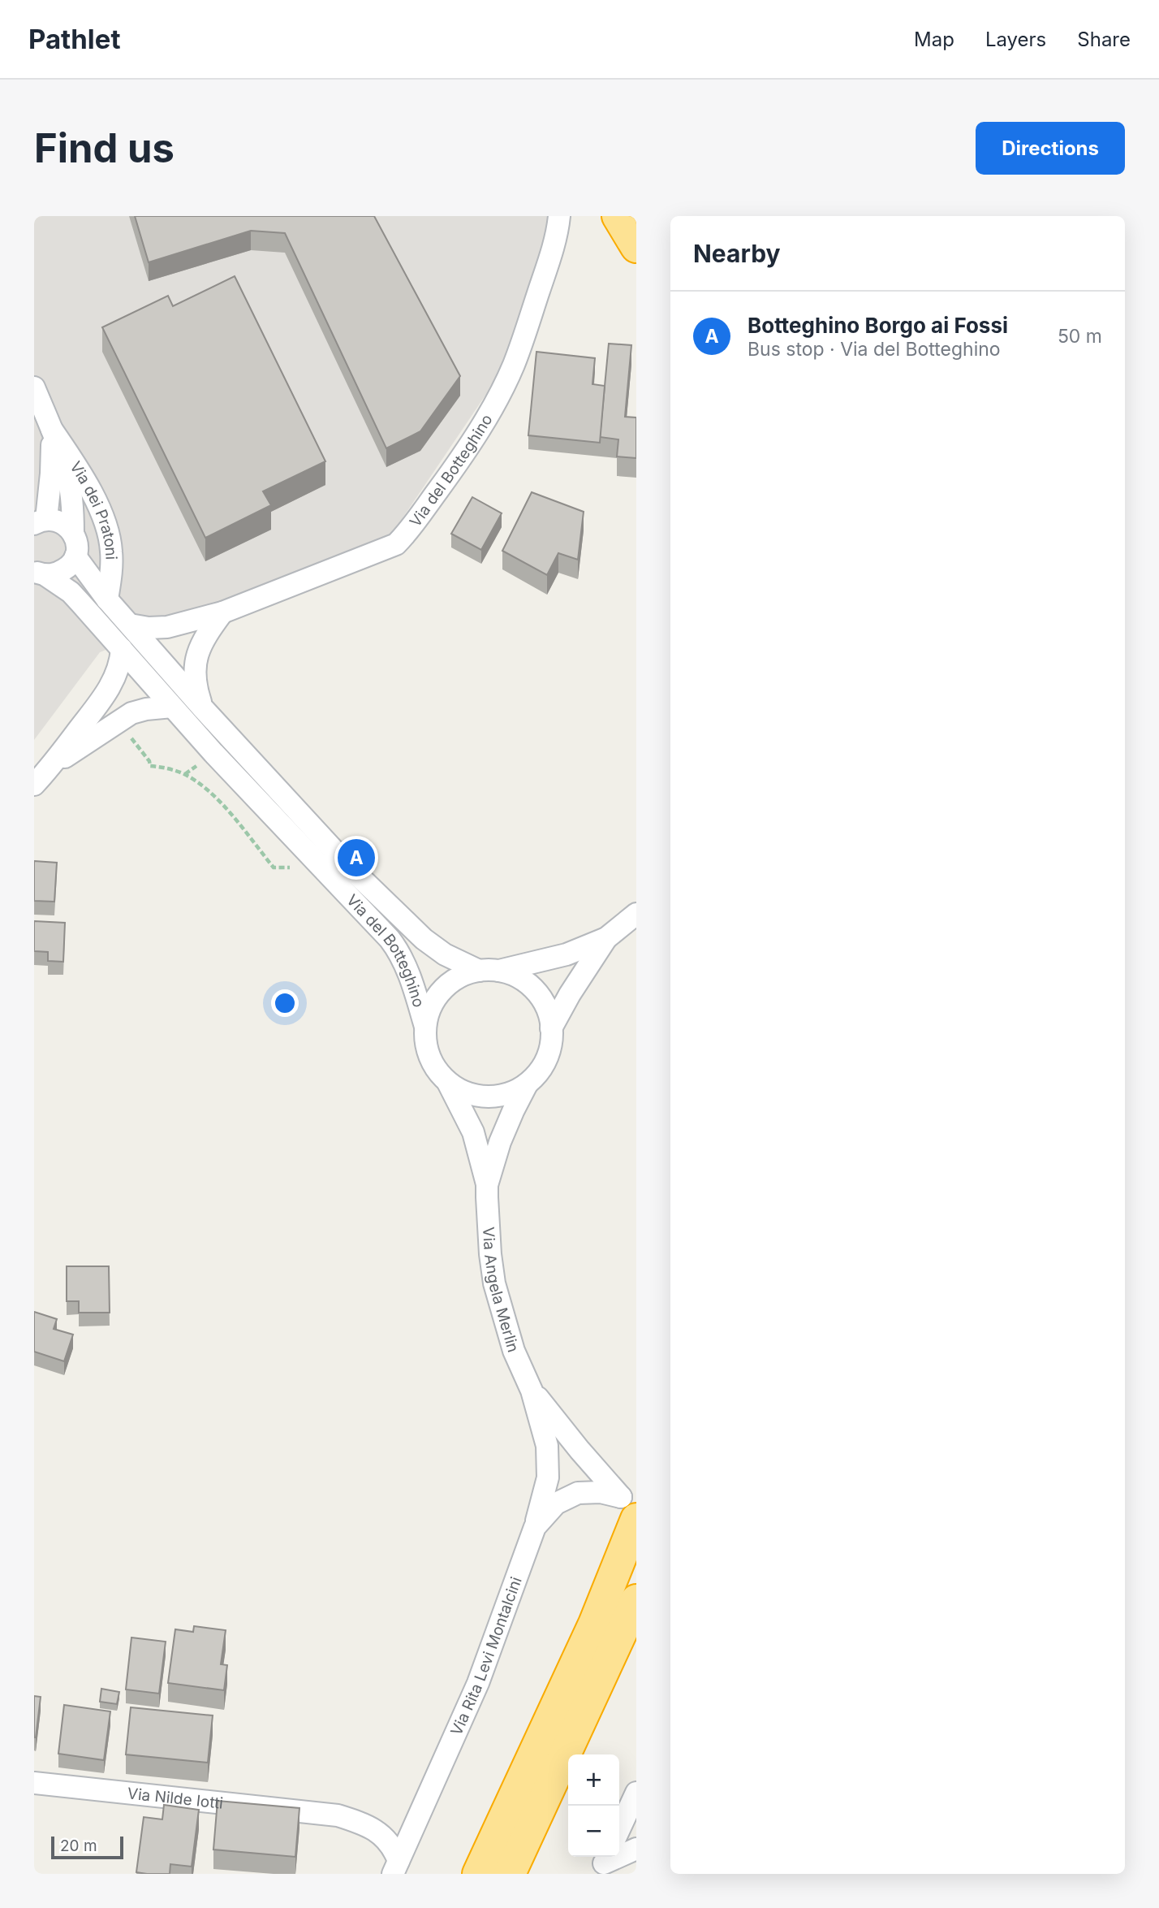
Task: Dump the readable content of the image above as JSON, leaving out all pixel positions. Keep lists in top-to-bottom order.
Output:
{
  "streets": {
    "street": [
      "Via del Botteghino",
      "Via dei Pratoni",
      "Via Angela Merlin",
      "Via Rita Levi Montalcini",
      "Via Nilde Iotti"
    ]
  },
  "crossings": [
    ["Via del Botteghino", "Via dei Pratoni"],
    ["Via del Botteghino", "Via Angela Merlin"],
    ["Via Angela Merlin", "Via Rita Levi Montalcini"],
    ["Via Rita Levi Montalcini", "Via Nilde Iotti"]
  ],
  "scale_bar": "20 m",
  "page": {
    "header": "Pathlet",
    "nav": ["Map", "Layers", "Share"],
    "buttons": "Directions",
    "title": "Find us",
    "heading": "Nearby",
    "list": [
      {
        "mark": "A",
        "name": "Botteghino Borgo ai Fossi",
        "note": "Bus stop · Via del Botteghino",
        "value": "50 m"
      }
    ],
    "pins": "A",
    "map_buttons": ["+", "−"],
    "scale": "20 m"
  }
}
